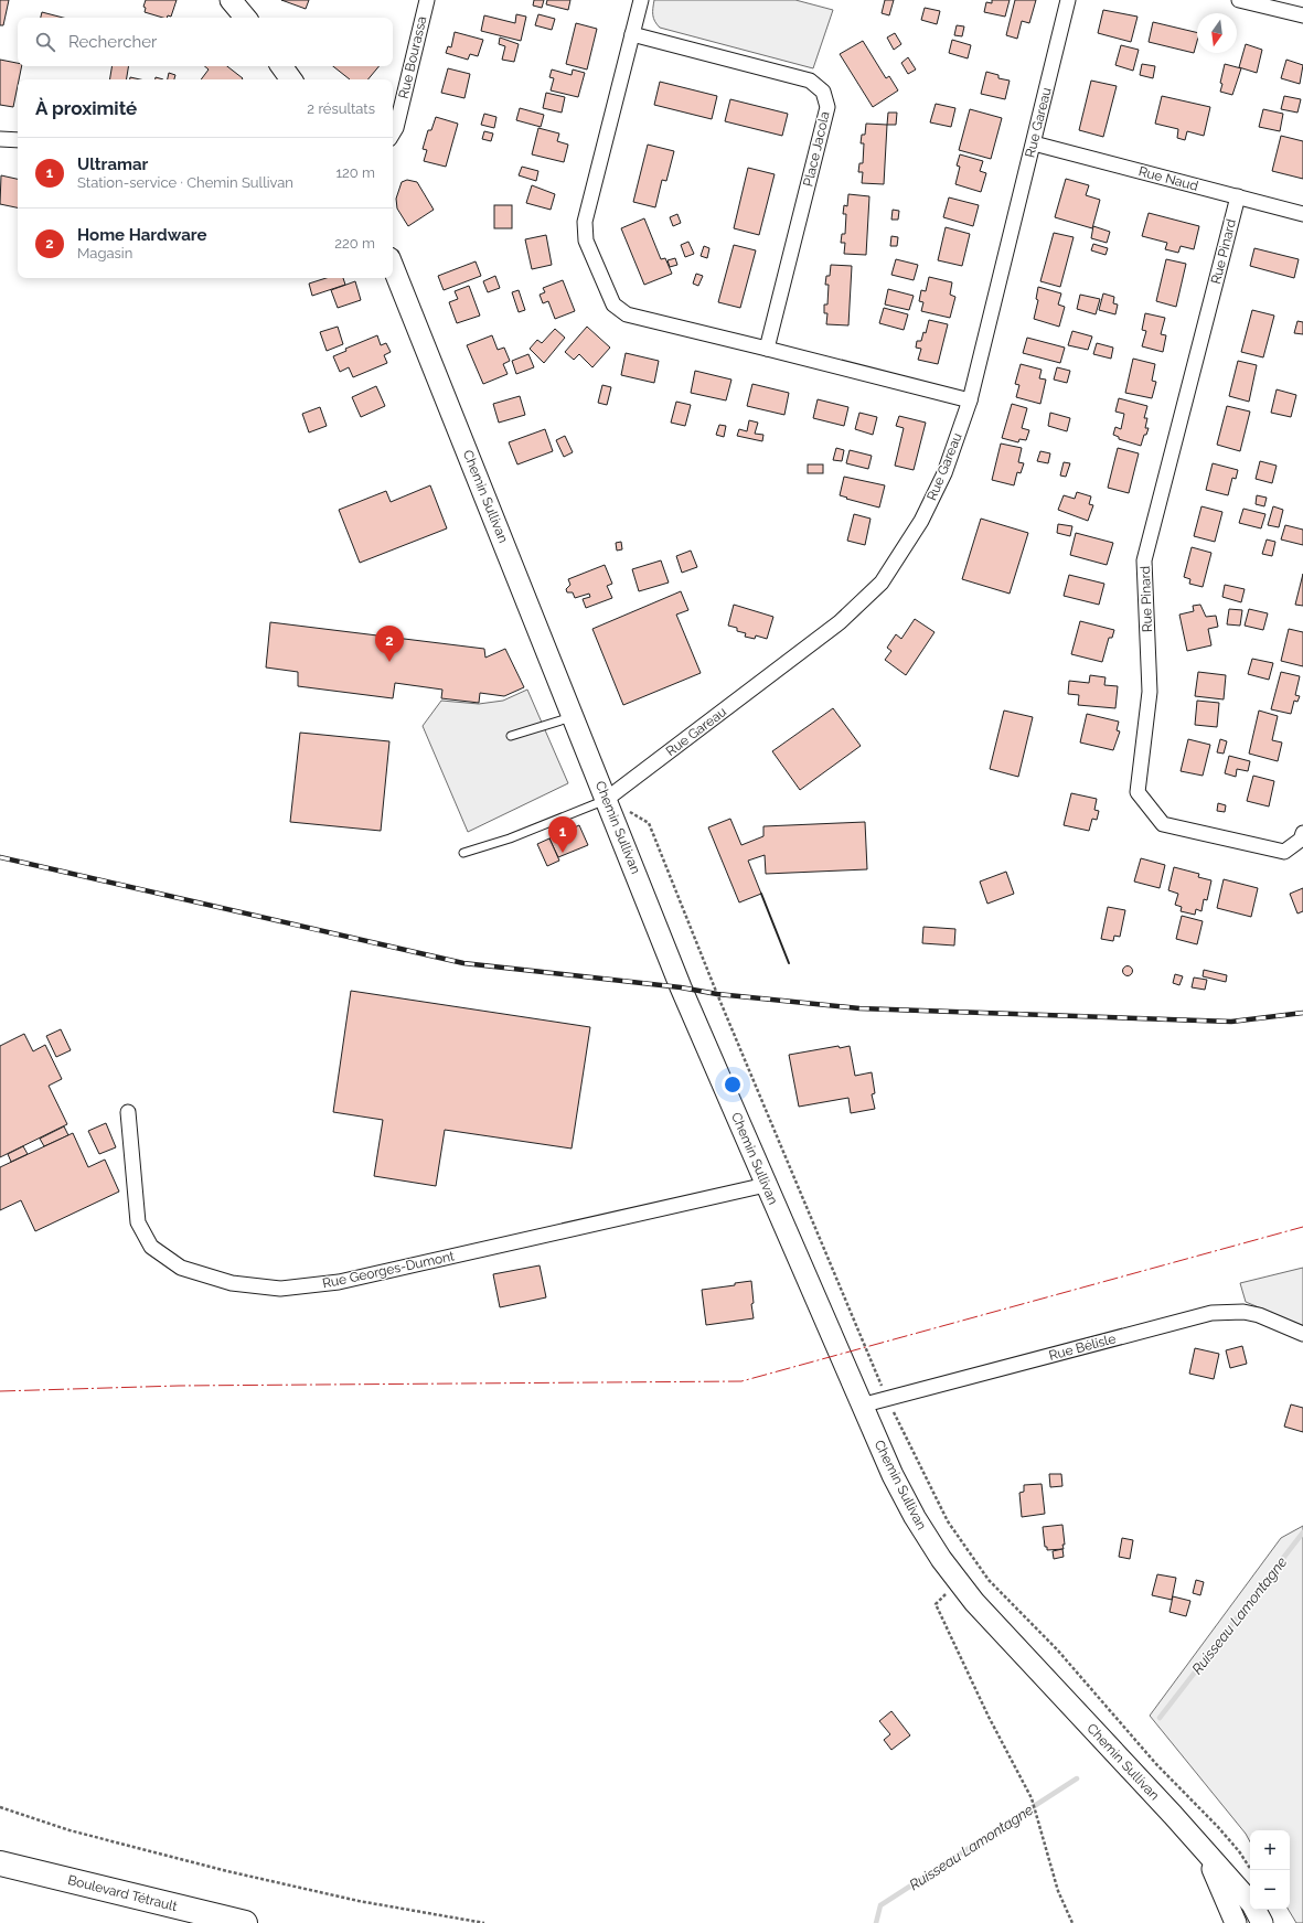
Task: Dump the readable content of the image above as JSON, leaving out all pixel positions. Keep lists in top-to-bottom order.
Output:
{
  "streets": {
    "highway": ["Boulevard Tétrault"],
    "main road": ["Chemin Sullivan"],
    "street": [
      "Rue Bourassa",
      "Rue Gareau",
      "Place Jacola",
      "Rue Naud",
      "Rue Pinard",
      "Rue Georges-Dumont",
      "Rue Bélisle"
    ]
  },
  "crossings": [
    ["Rue Gareau", "Rue Naud"],
    ["Rue Gareau", "Chemin Sullivan"],
    ["Rue Naud", "Rue Pinard"],
    ["Chemin Sullivan", "Rue Georges-Dumont"],
    ["Chemin Sullivan", "Rue Bélisle"]
  ],
  "water": ["Ruisseau Lamontagne"],
  "north": "bottom",
  "page": {
    "search": "Rechercher",
    "heading": ["À proximité", "2 résultats"],
    "list": [
      {
        "mark": "1",
        "name": "Ultramar",
        "note": "Station-service · Chemin Sullivan",
        "value": "120 m"
      },
      {
        "mark": "2",
        "name": "Home Hardware",
        "note": "Magasin",
        "value": "220 m"
      }
    ],
    "pins": ["2", "1"],
    "map_buttons": ["+", "−"]
  }
}
